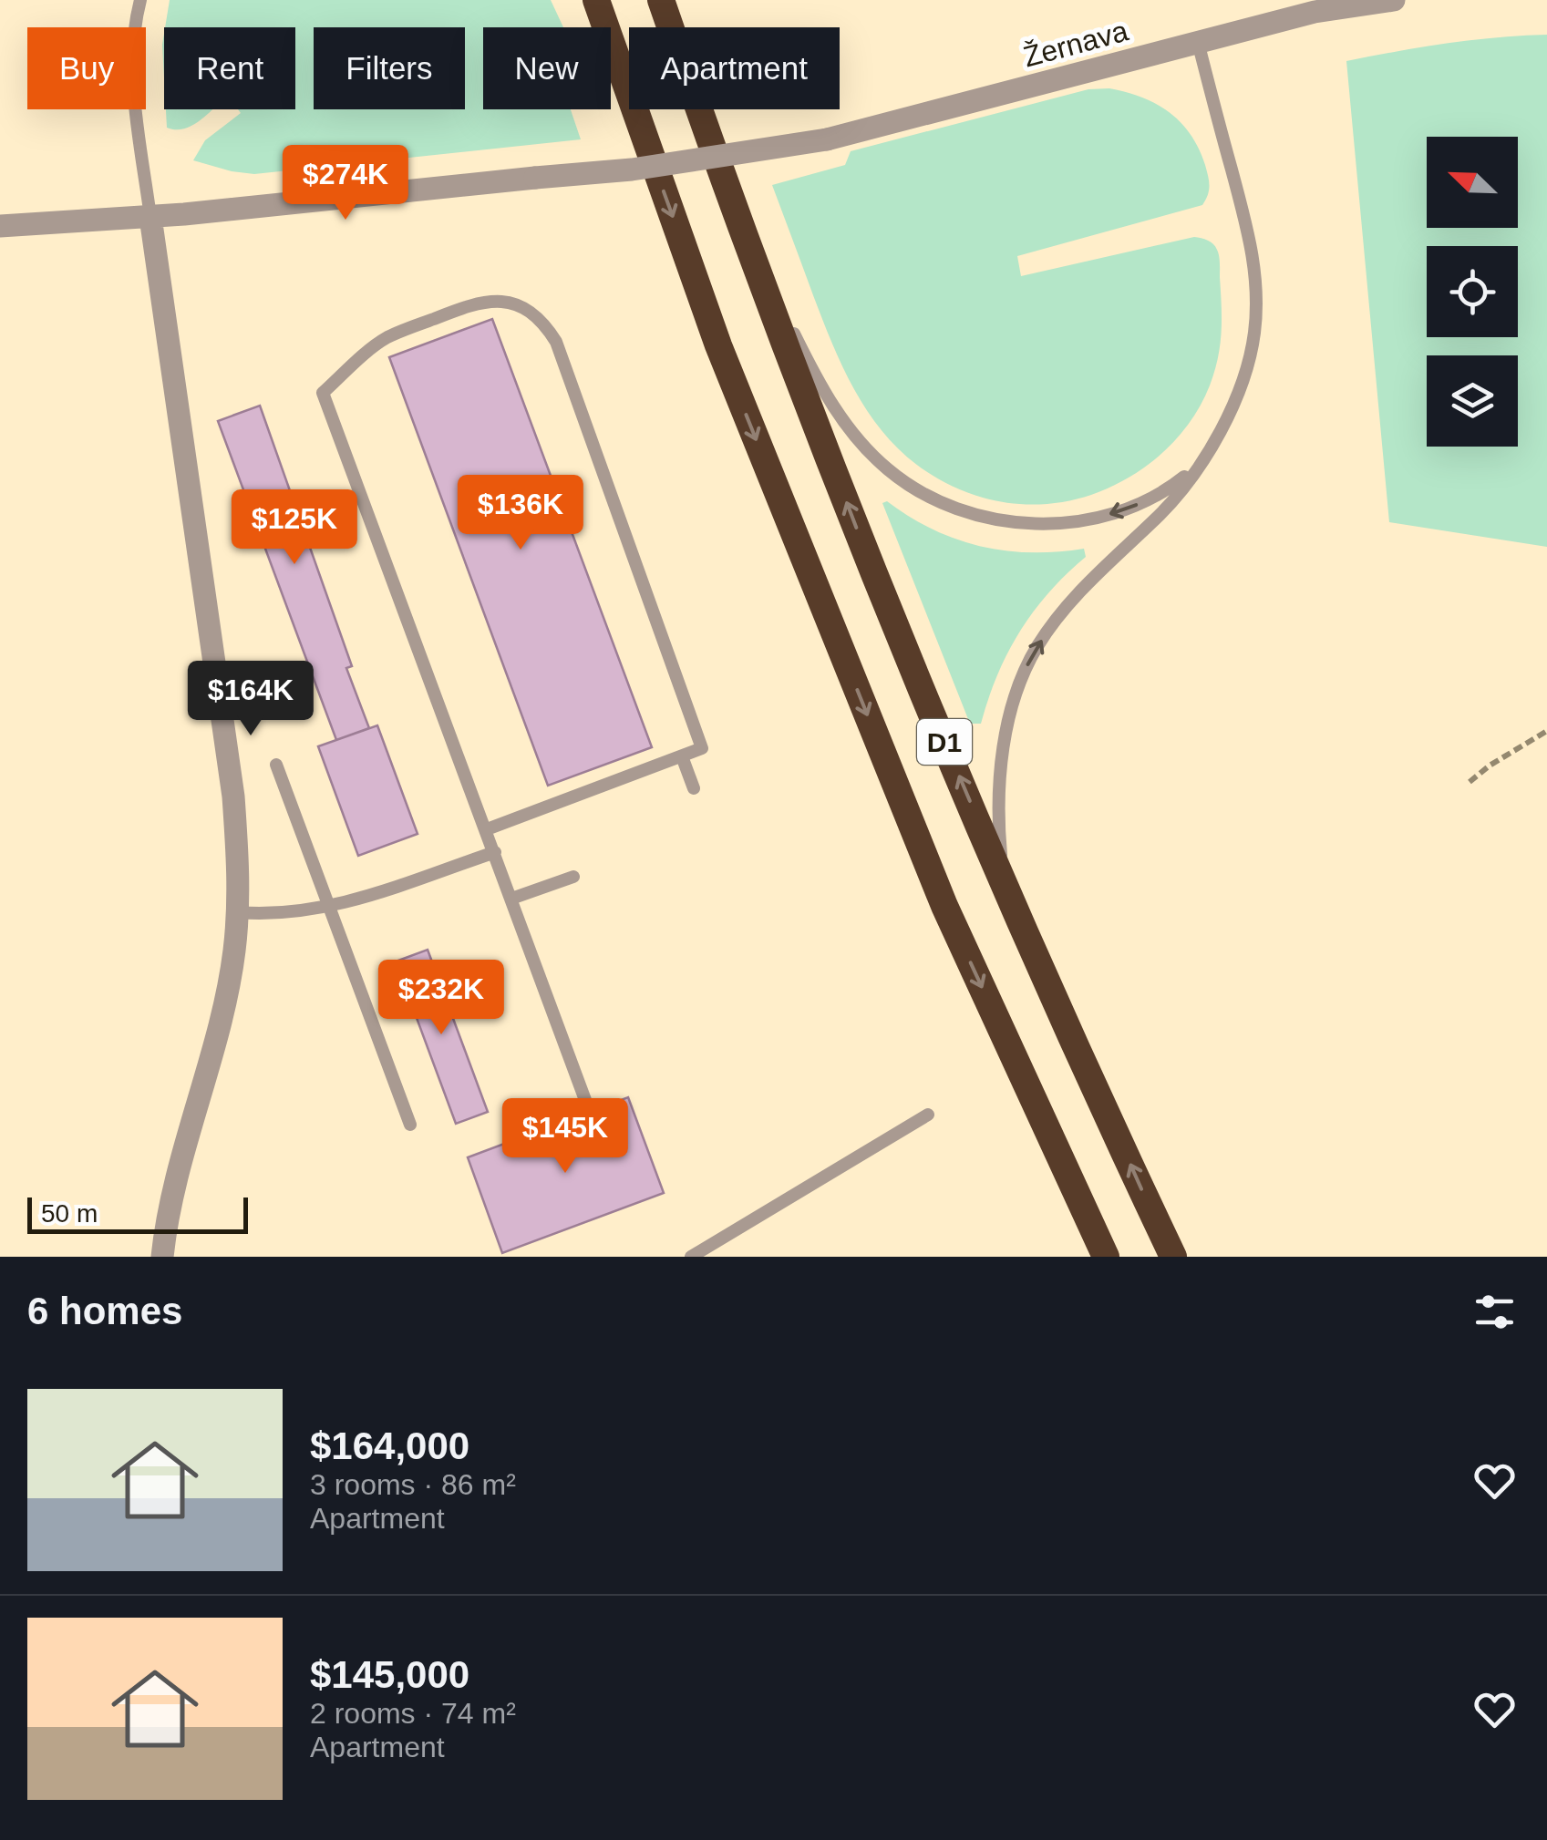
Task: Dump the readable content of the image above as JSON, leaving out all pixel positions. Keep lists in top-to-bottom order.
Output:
{
  "streets": {
    "highway": ["D1"],
    "street": ["Žernava"]
  },
  "scale_bar": "50 m",
  "north": "top left",
  "page": {
    "chip": [
      "Buy",
      "Rent",
      "Filters",
      "New",
      "Apartment"
    ],
    "price": [
      "$274K",
      "$136K",
      "$125K",
      "$164K",
      "$232K",
      "$145K"
    ],
    "scale": "50 m",
    "heading": "6 homes",
    "list": [
      {
        "name": "$164,000",
        "note": "3 rooms · 86 m² · Apartment"
      },
      {
        "name": "$145,000",
        "note": "2 rooms · 74 m² · Apartment"
      }
    ]
  }
}
